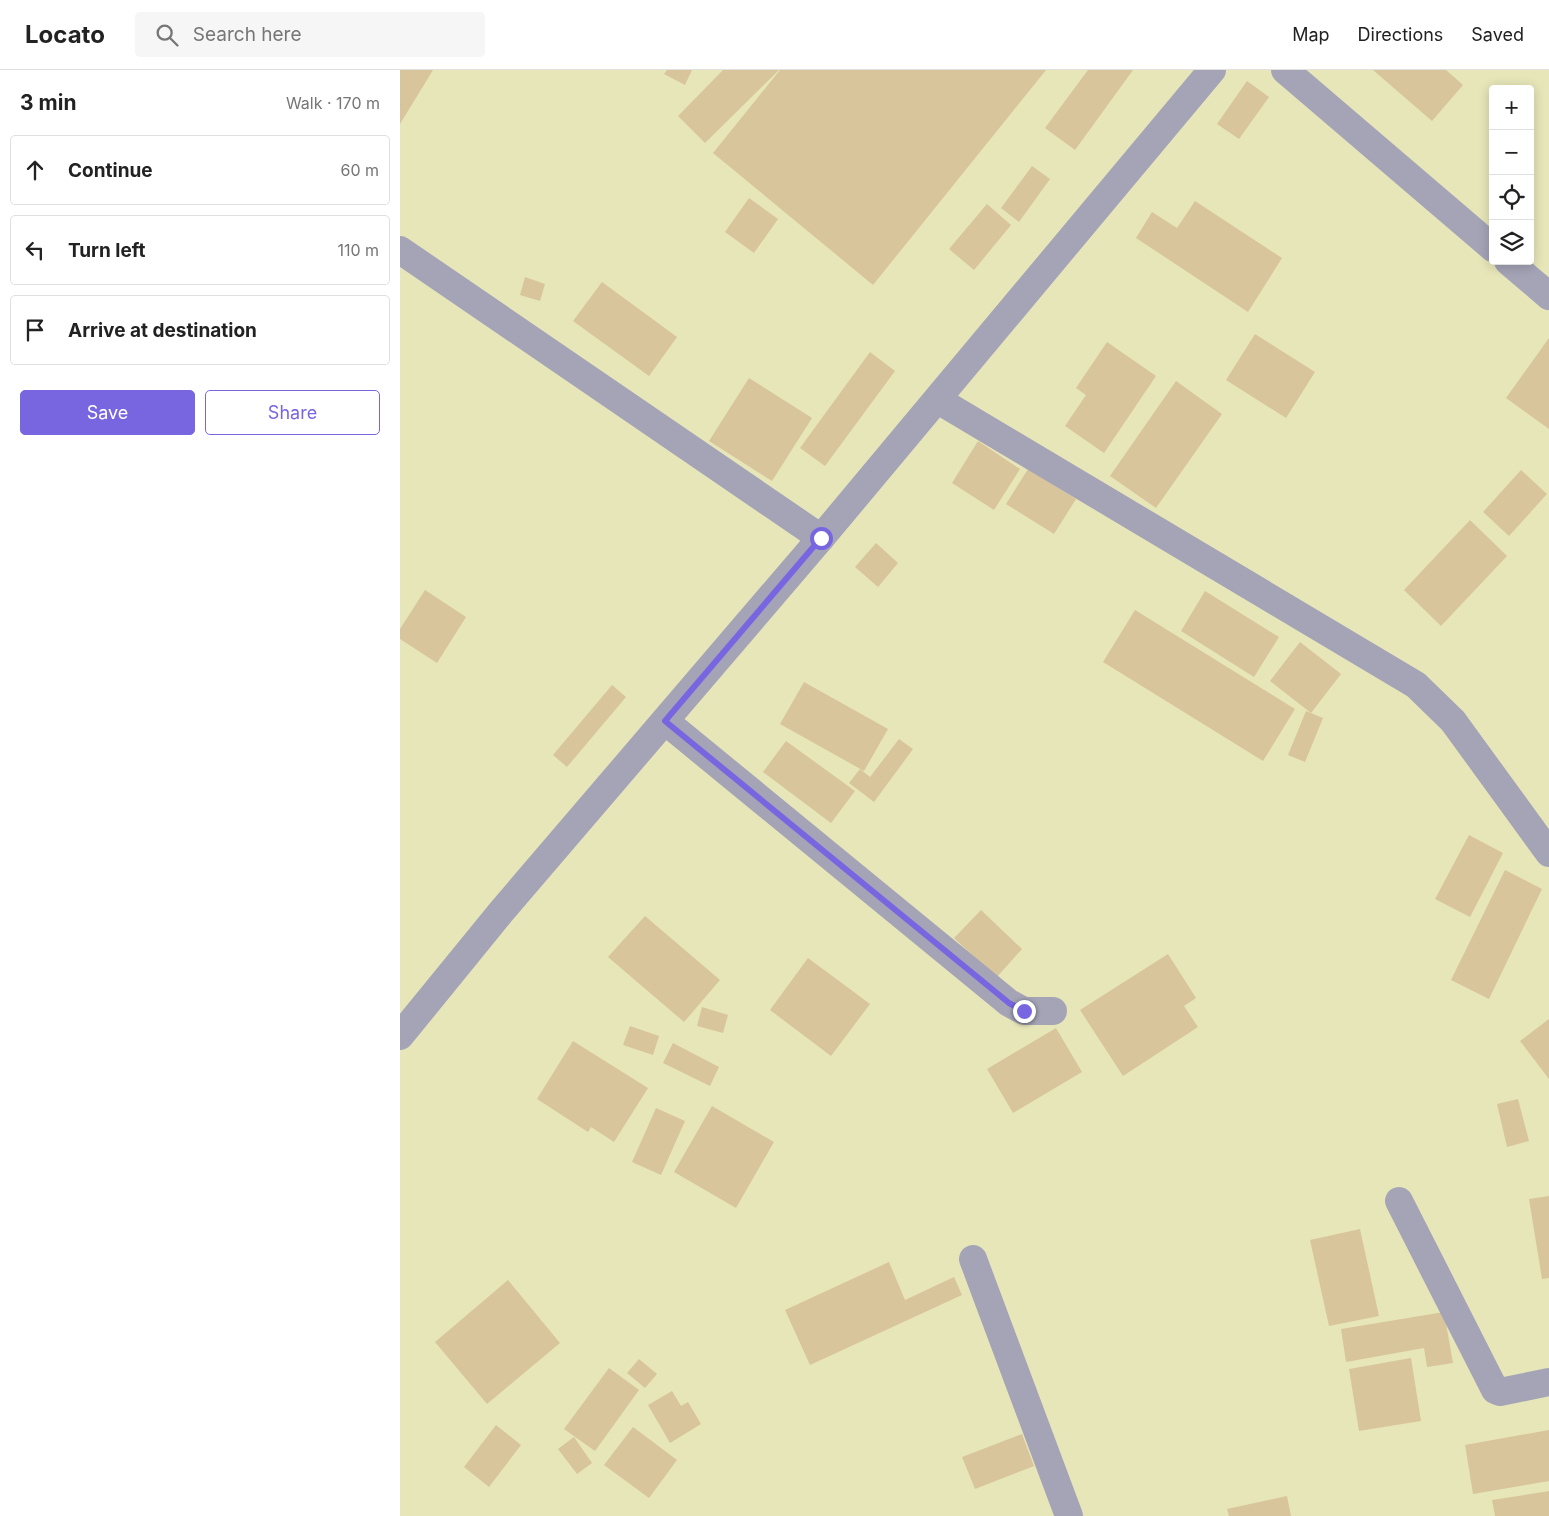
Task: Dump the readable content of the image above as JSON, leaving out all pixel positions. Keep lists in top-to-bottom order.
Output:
{
  "page": {
    "header": "Locato",
    "search": "Search here",
    "nav": ["Map", "Directions", "Saved"],
    "heading": ["3 min", "Walk · 170 m"],
    "map_buttons": ["+", "−"],
    "list": [
      ["Continue", "60 m"],
      ["Turn left", "110 m"],
      "Arrive at destination"
    ],
    "buttons": ["Save", "Share"]
  }
}
